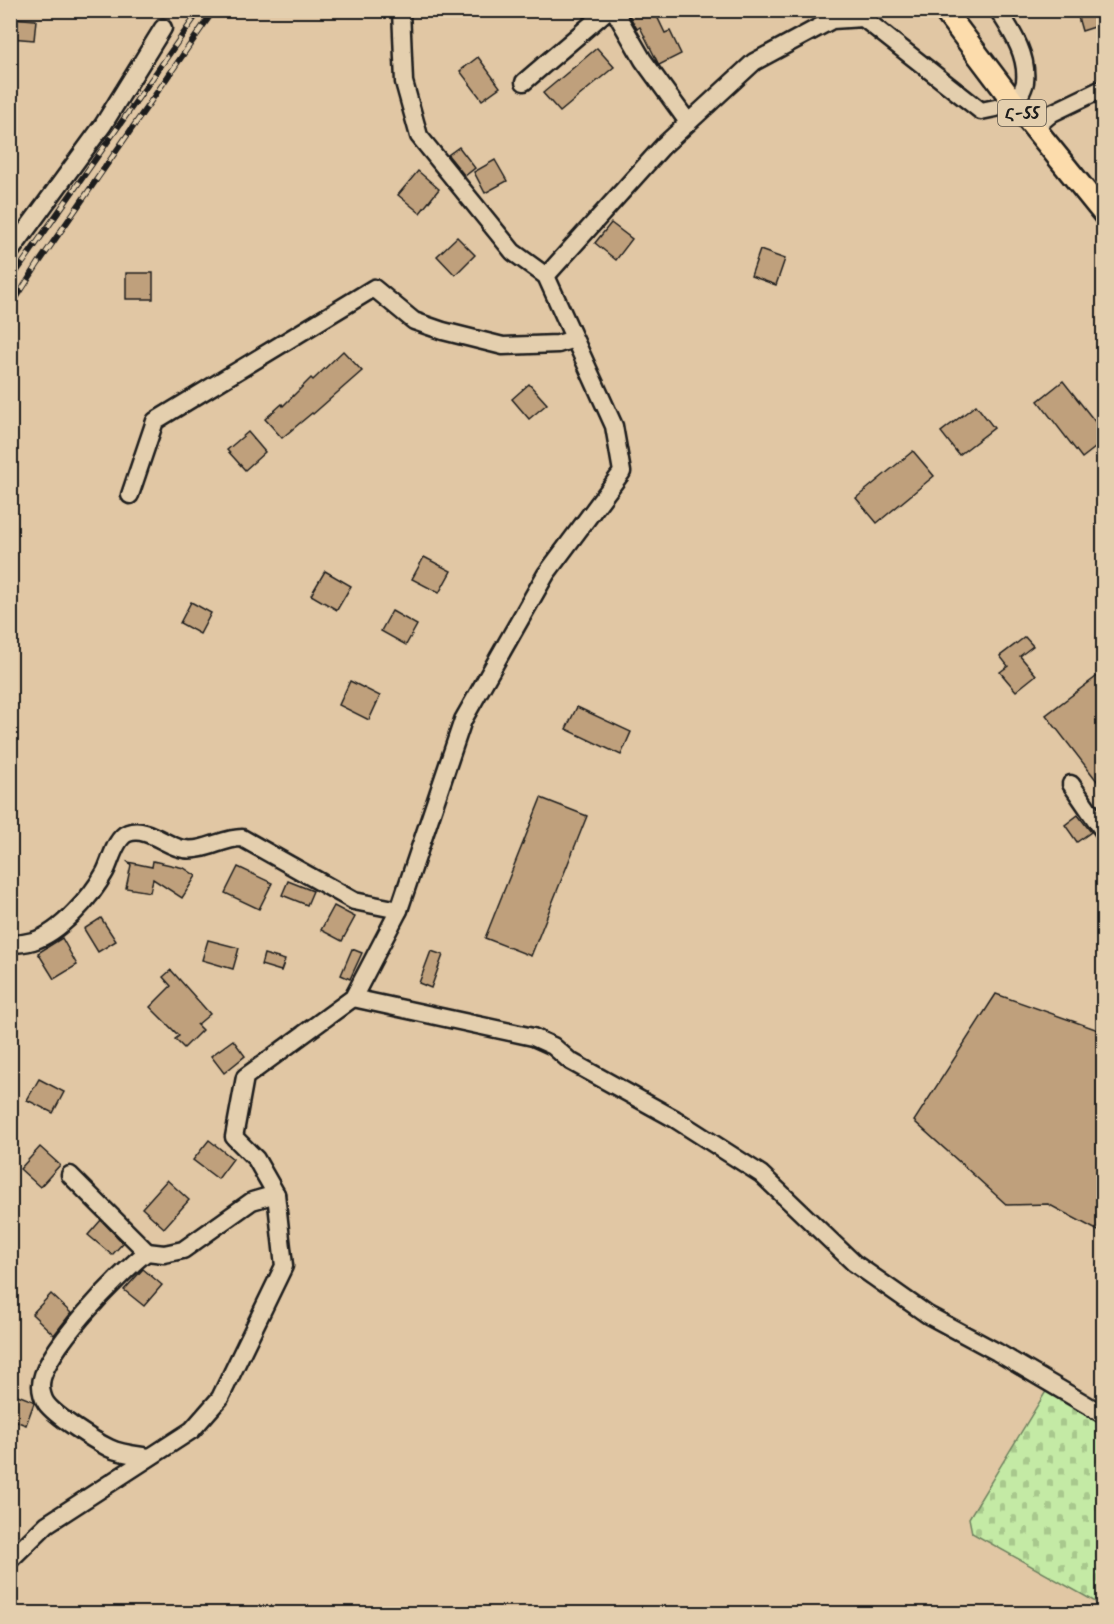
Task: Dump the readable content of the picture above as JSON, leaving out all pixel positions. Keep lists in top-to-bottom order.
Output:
{
  "streets": {
    "main road": ["Հ-55"]
  }
}
